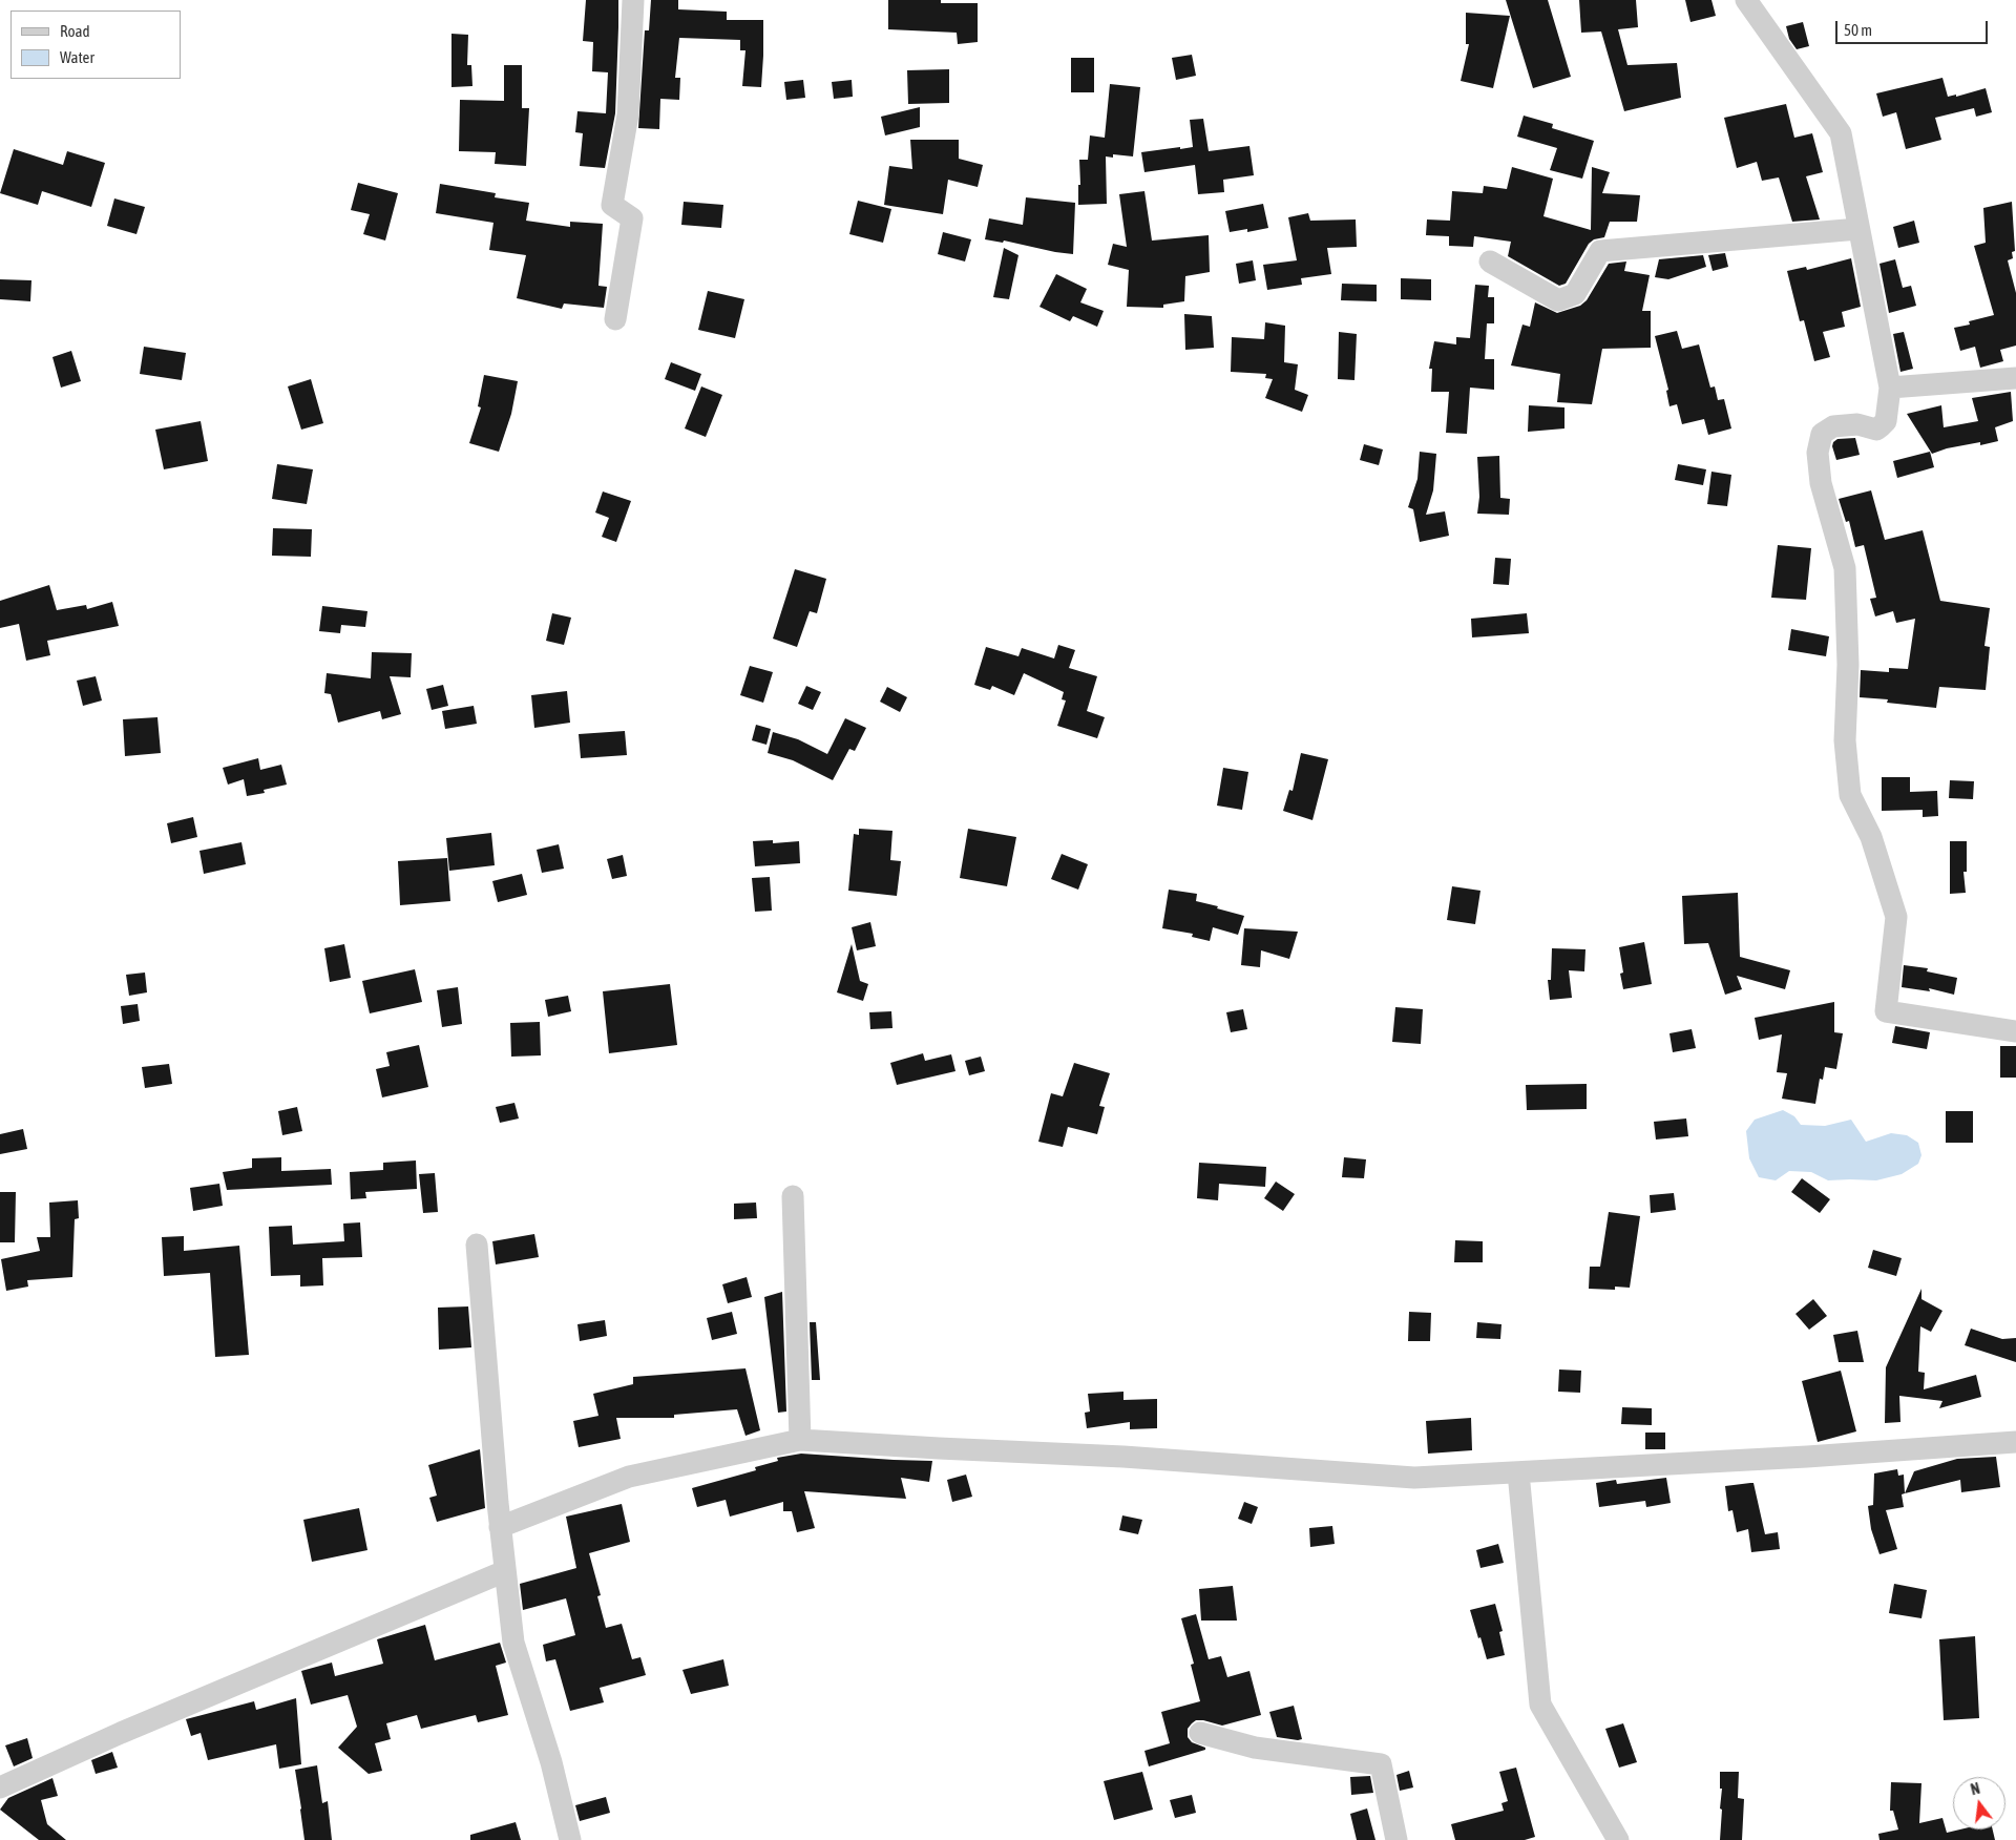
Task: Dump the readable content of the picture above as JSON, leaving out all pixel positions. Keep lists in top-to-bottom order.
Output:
{
  "legend": ["Road", "Water"],
  "scale_bar": "50 m",
  "north": "top"
}
